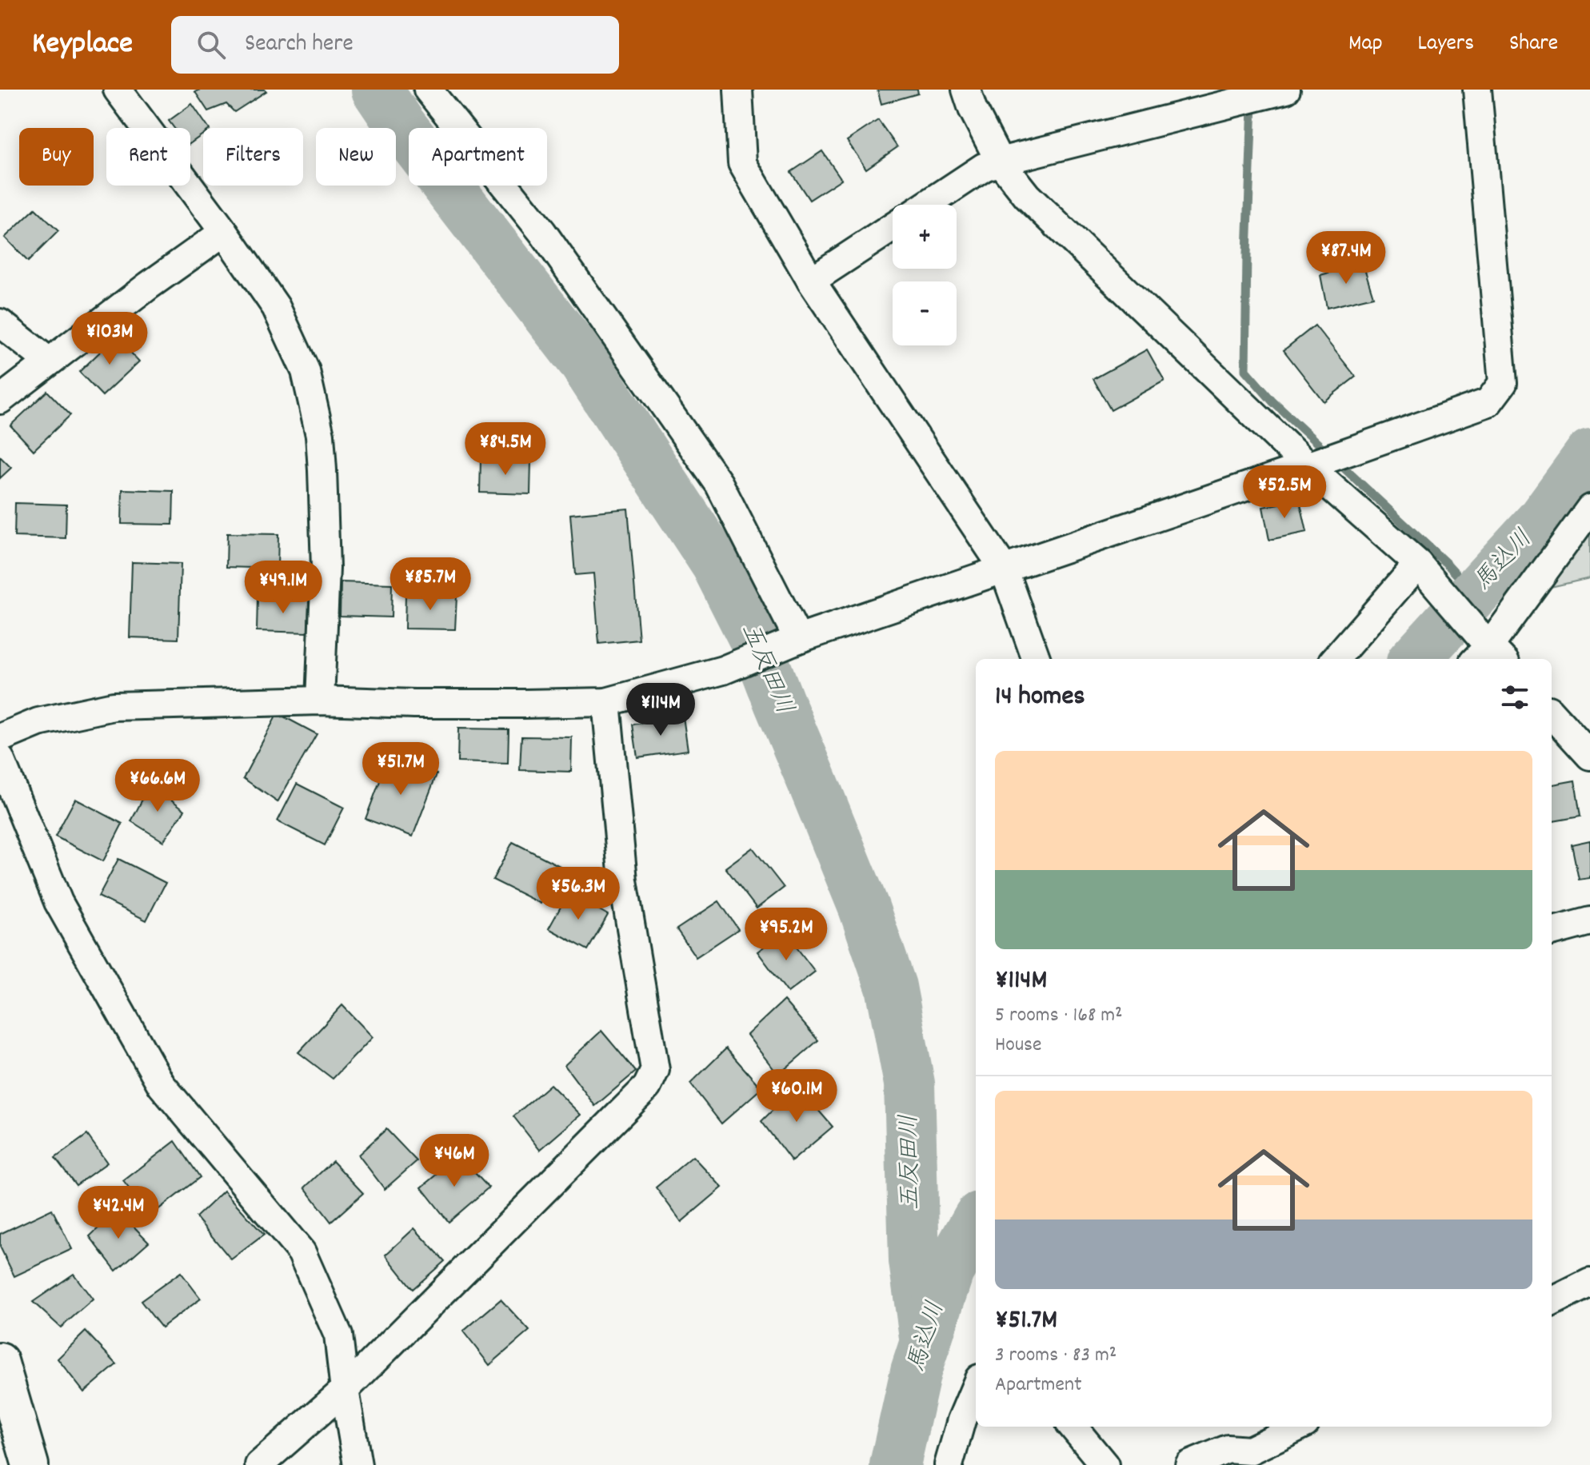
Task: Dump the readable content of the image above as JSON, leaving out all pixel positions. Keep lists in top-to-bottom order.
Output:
{
  "water": ["馬込川", "五反田川"],
  "page": {
    "header": "Keyplace",
    "search": "Search here",
    "nav": ["Map", "Layers", "Share"],
    "chip": [
      "Buy",
      "Rent",
      "Filters",
      "New",
      "Apartment"
    ],
    "map_buttons": ["+", "−"],
    "price": [
      "¥87.4M",
      "¥103M",
      "¥84.5M",
      "¥52.5M",
      "¥85.7M",
      "¥49.1M",
      "¥114M",
      "¥51.7M",
      "¥66.6M",
      "¥56.3M",
      "¥95.2M",
      "¥60.1M",
      "¥46M",
      "¥42.4M"
    ],
    "heading": "14 homes",
    "list": [
      {
        "name": "¥114M",
        "note": "5 rooms · 168 m² · House"
      },
      {
        "name": "¥51.7M",
        "note": "3 rooms · 83 m² · Apartment"
      }
    ]
  }
}
